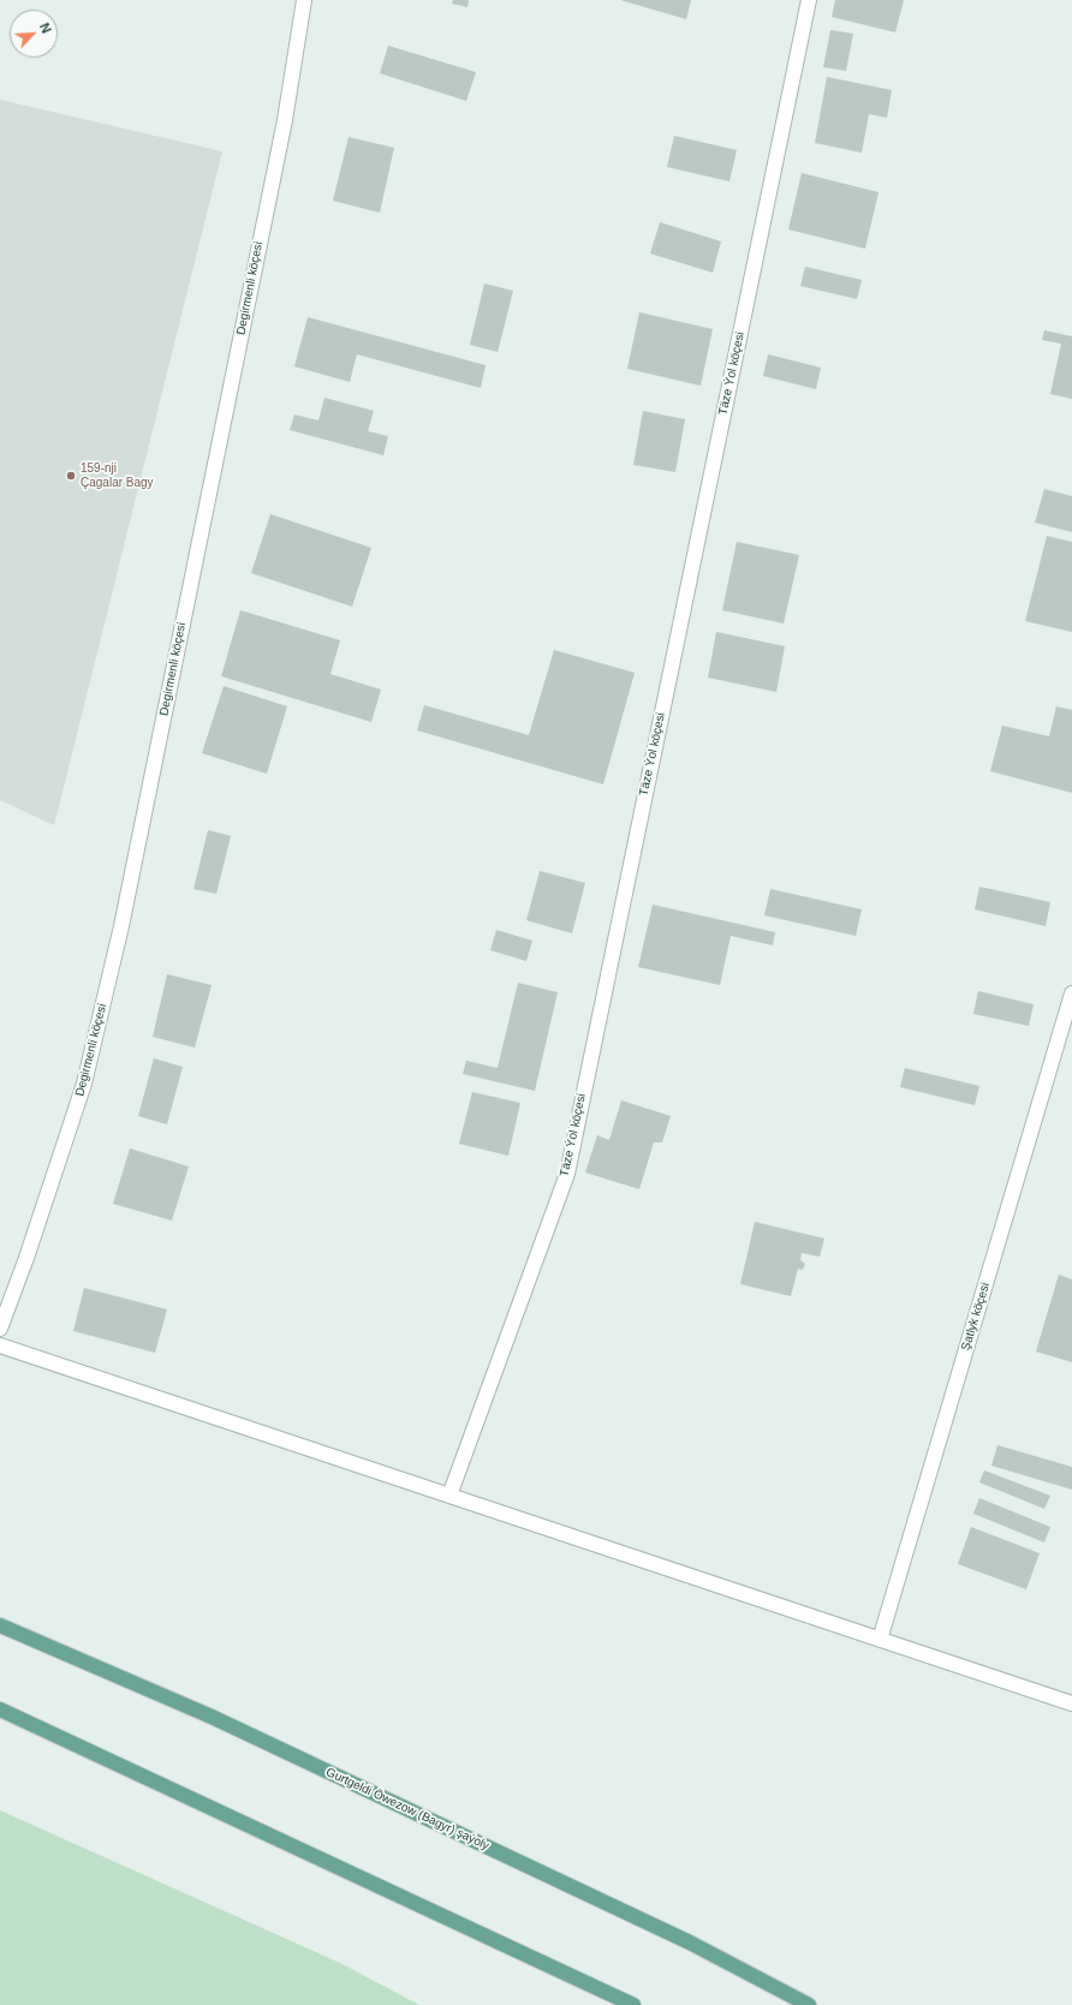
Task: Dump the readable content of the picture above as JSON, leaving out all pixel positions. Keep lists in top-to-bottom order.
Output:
{
  "streets": {
    "main road": ["Gurtgeldi Öwezow (Bagyr) şaýoly"],
    "street": ["Degirmenli köçesi", "Täze Ýol köçesi", "Şatlyk köçesi"]
  },
  "places": ["159-nji Çagalar Bagy"],
  "north": "top right"
}
